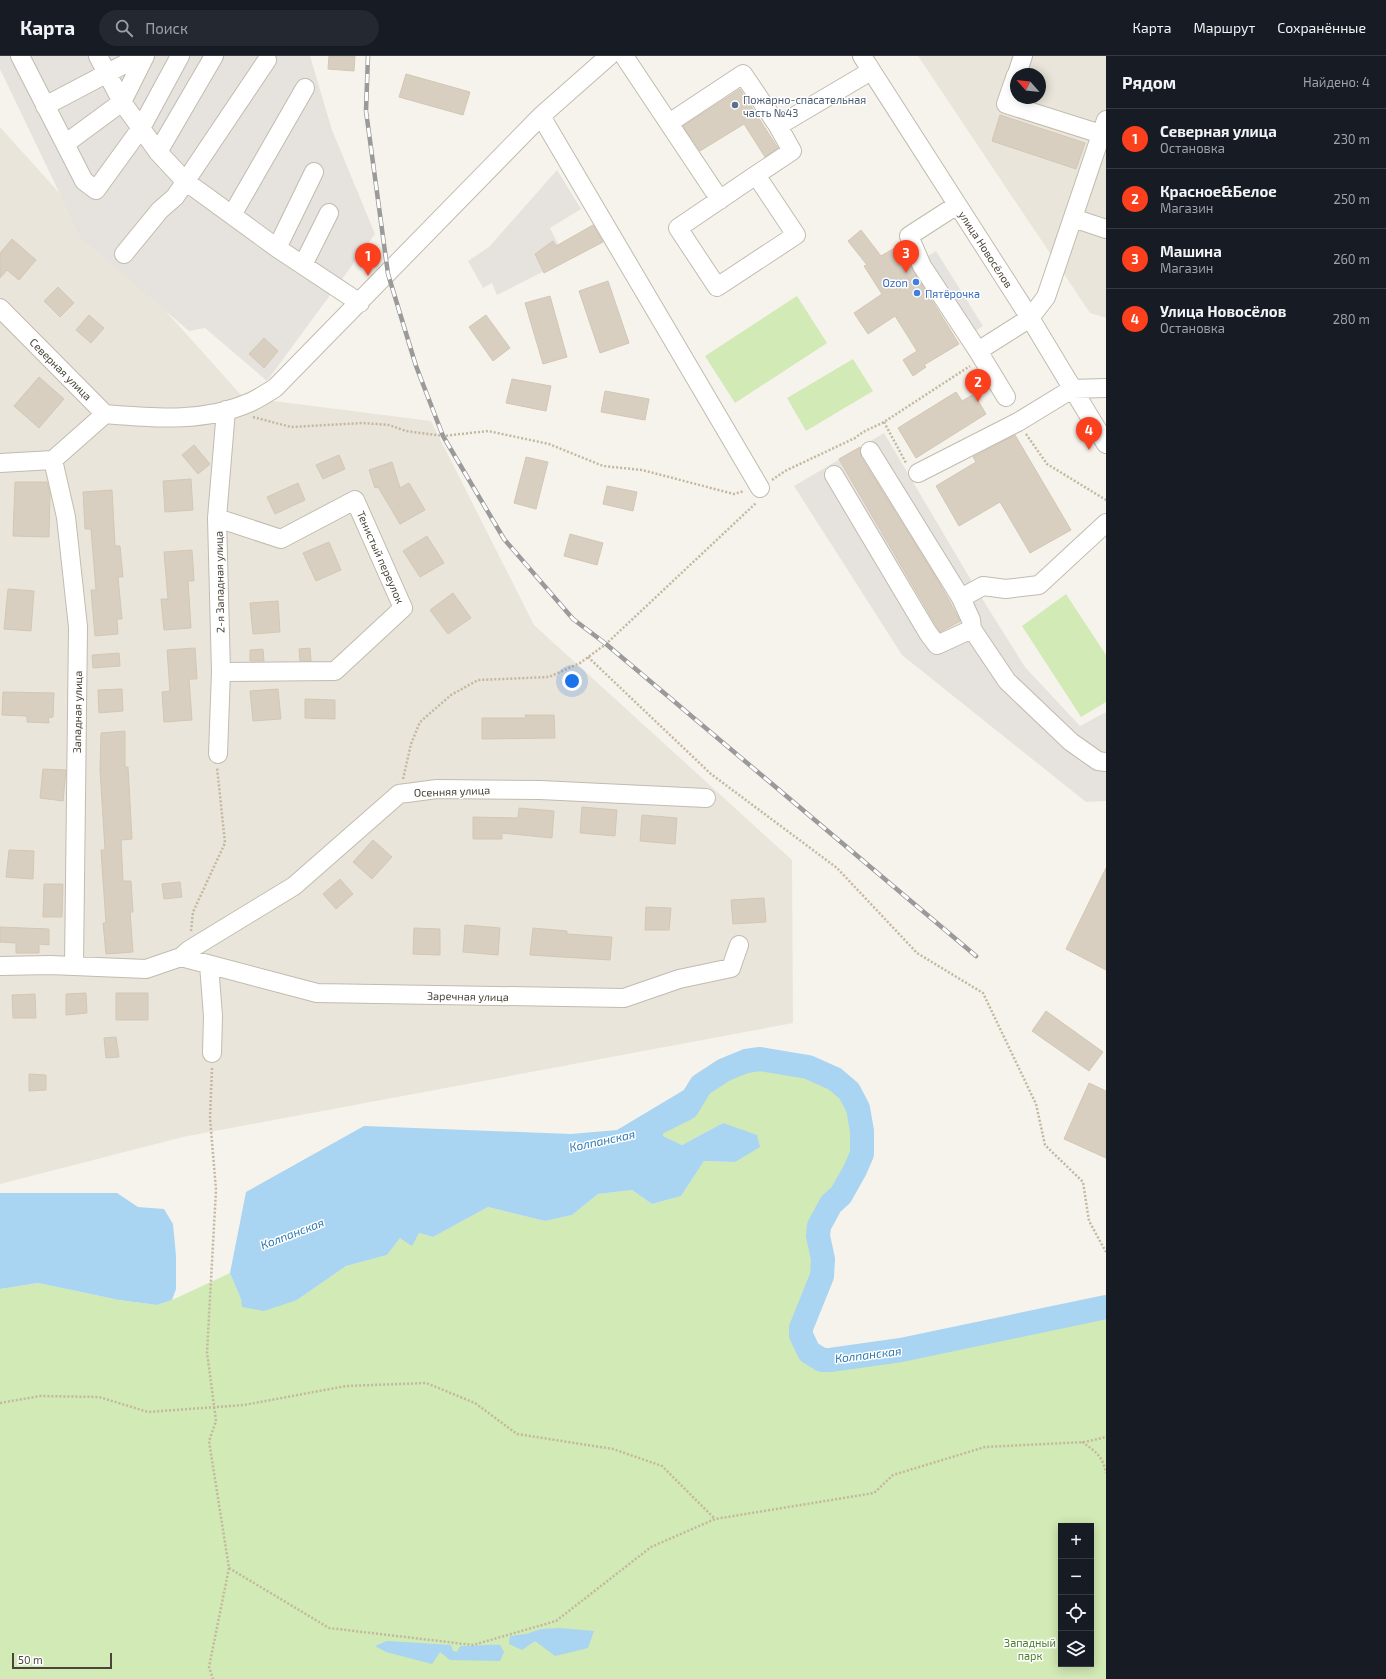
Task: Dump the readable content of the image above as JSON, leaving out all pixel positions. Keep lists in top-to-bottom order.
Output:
{
  "streets": {
    "street": [
      "улица Новосёлов",
      "Северная улица",
      "Тенистый переулок",
      "2-я Западная улица",
      "Западная улица",
      "Осенняя улица",
      "Заречная улица"
    ]
  },
  "crossings": [
    ["Тенистый переулок", "2-я Западная улица"],
    ["Осенняя улица", "Заречная улица"]
  ],
  "water": ["Колпанская"],
  "parks": ["Западный парк"],
  "places": ["Пожарно-спасательная часть №43", "Ozon", "Пятёрочка"],
  "scale_bar": "50 m",
  "north": "top left",
  "page": {
    "header": "Карта",
    "search": "Поиск",
    "nav": ["Карта", "Маршрут", "Сохранённые"],
    "heading": ["Рядом", "Найдено: 4"],
    "list": [
      {
        "mark": "1",
        "name": "Северная улица",
        "note": "Остановка",
        "value": "230 m"
      },
      {
        "mark": "2",
        "name": "Красное&Белое",
        "note": "Магазин",
        "value": "250 m"
      },
      {
        "mark": "3",
        "name": "Машина",
        "note": "Магазин",
        "value": "260 m"
      },
      {
        "mark": "4",
        "name": "Улица Новосёлов",
        "note": "Остановка",
        "value": "280 m"
      }
    ],
    "pins": [
      "3",
      "1",
      "2",
      "4"
    ],
    "map_buttons": ["+", "−"],
    "scale": "50 m"
  }
}
